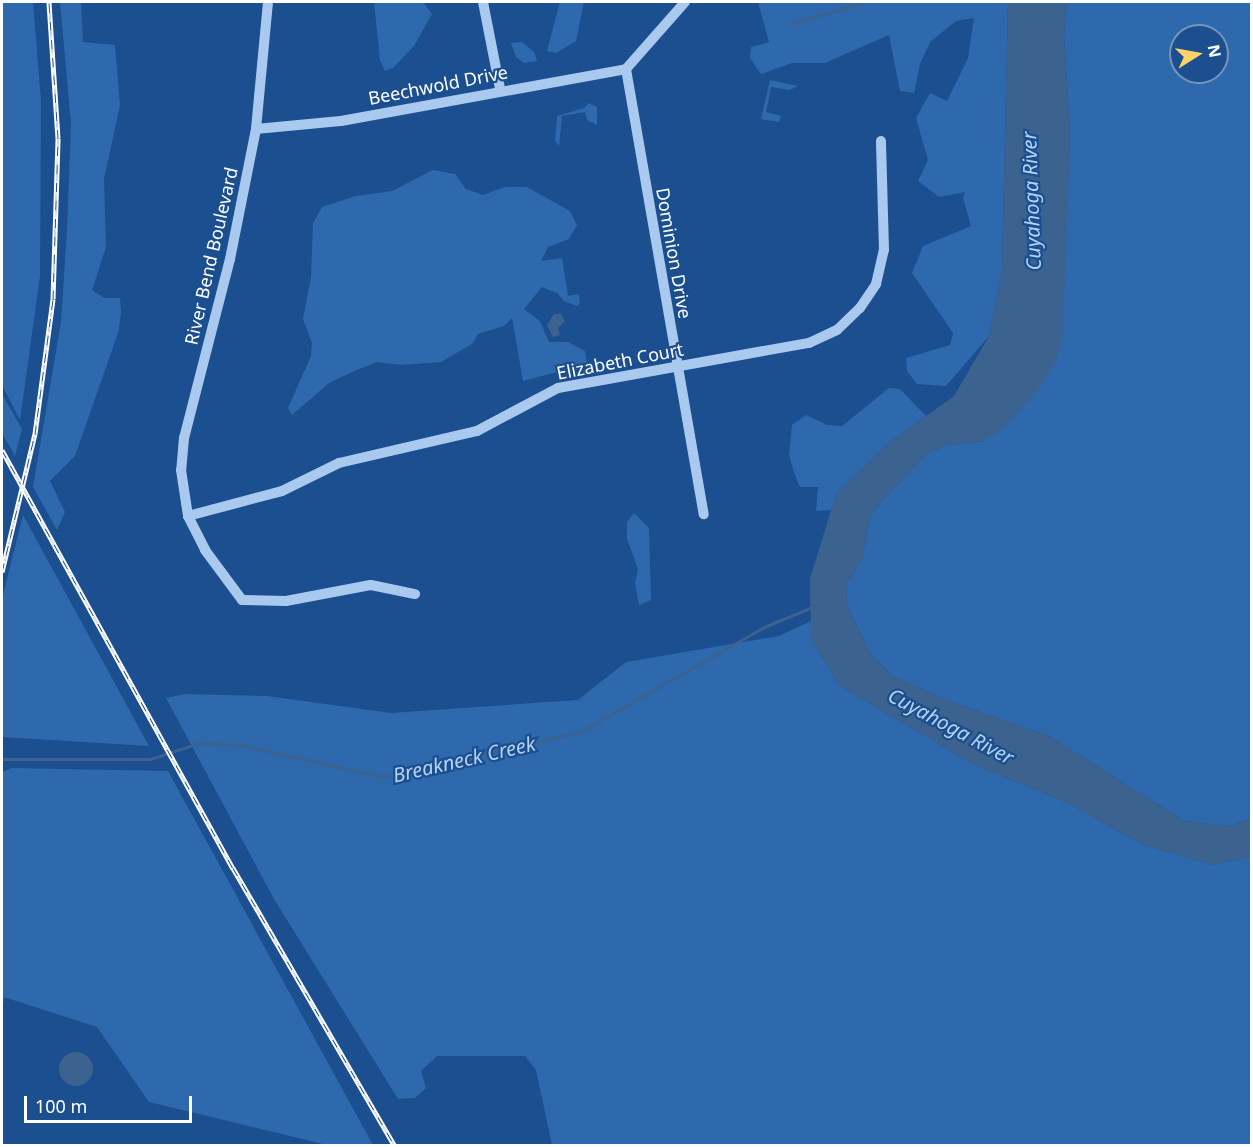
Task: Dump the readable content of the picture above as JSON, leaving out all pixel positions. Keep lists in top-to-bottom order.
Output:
{
  "streets": {
    "street": [
      "Beechwold Drive",
      "Dominion Drive",
      "River Bend Boulevard",
      "Elizabeth Court"
    ]
  },
  "crossings": [
    ["Beechwold Drive", "Dominion Drive"],
    ["Beechwold Drive", "River Bend Boulevard"],
    ["Dominion Drive", "Elizabeth Court"],
    ["River Bend Boulevard", "Elizabeth Court"]
  ],
  "water": ["Cuyahoga River", "Breakneck Creek"],
  "scale_bar": "100 m",
  "north": "right"
}
